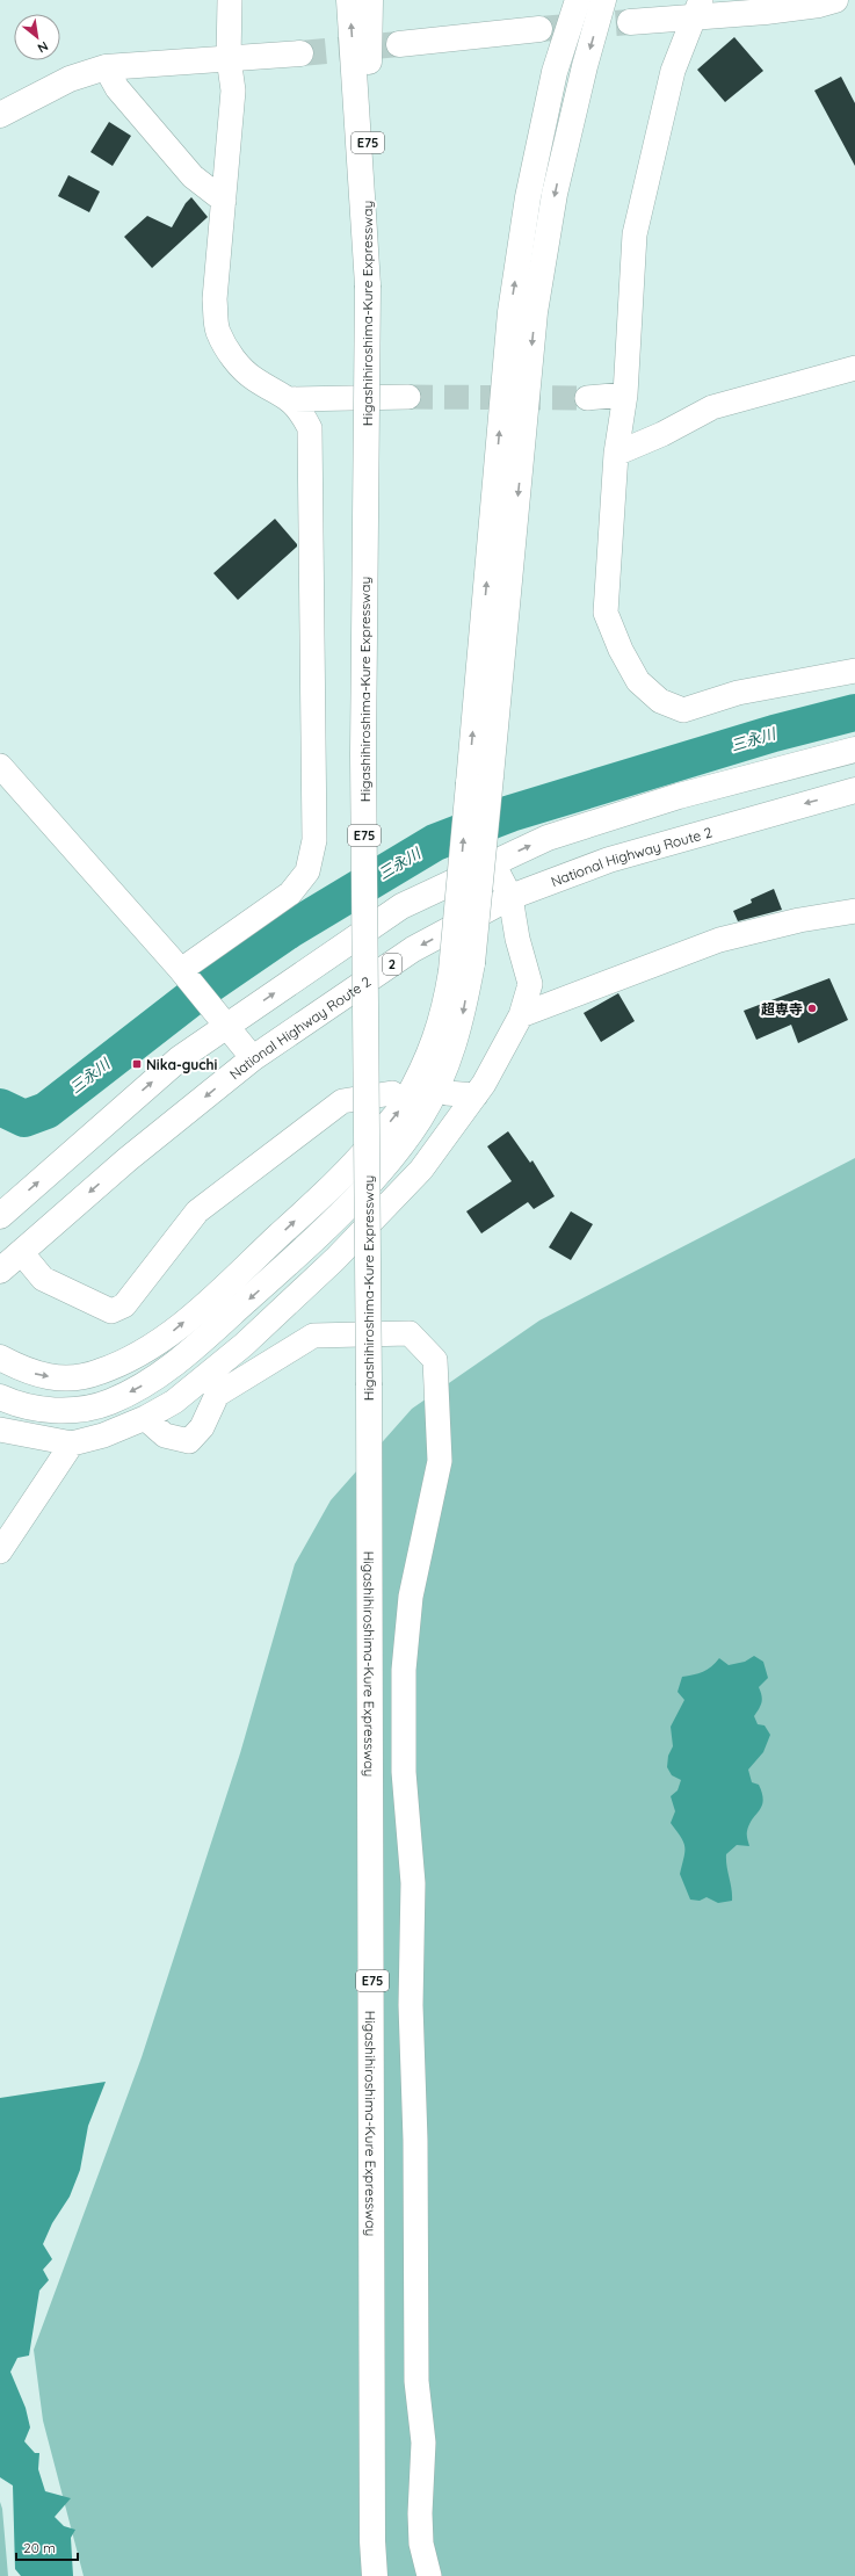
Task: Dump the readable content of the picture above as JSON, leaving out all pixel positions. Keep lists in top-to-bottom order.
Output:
{
  "streets": {
    "main road": [
      "E75",
      "Higashihiroshima-Kure Expressway",
      "National Highway Route 2",
      "2"
    ]
  },
  "water": ["三永川"],
  "places": {
    "other": ["超専寺"],
    "transit": ["Nika-guchi"]
  },
  "scale_bar": "20 m",
  "north": "bottom right"
}
